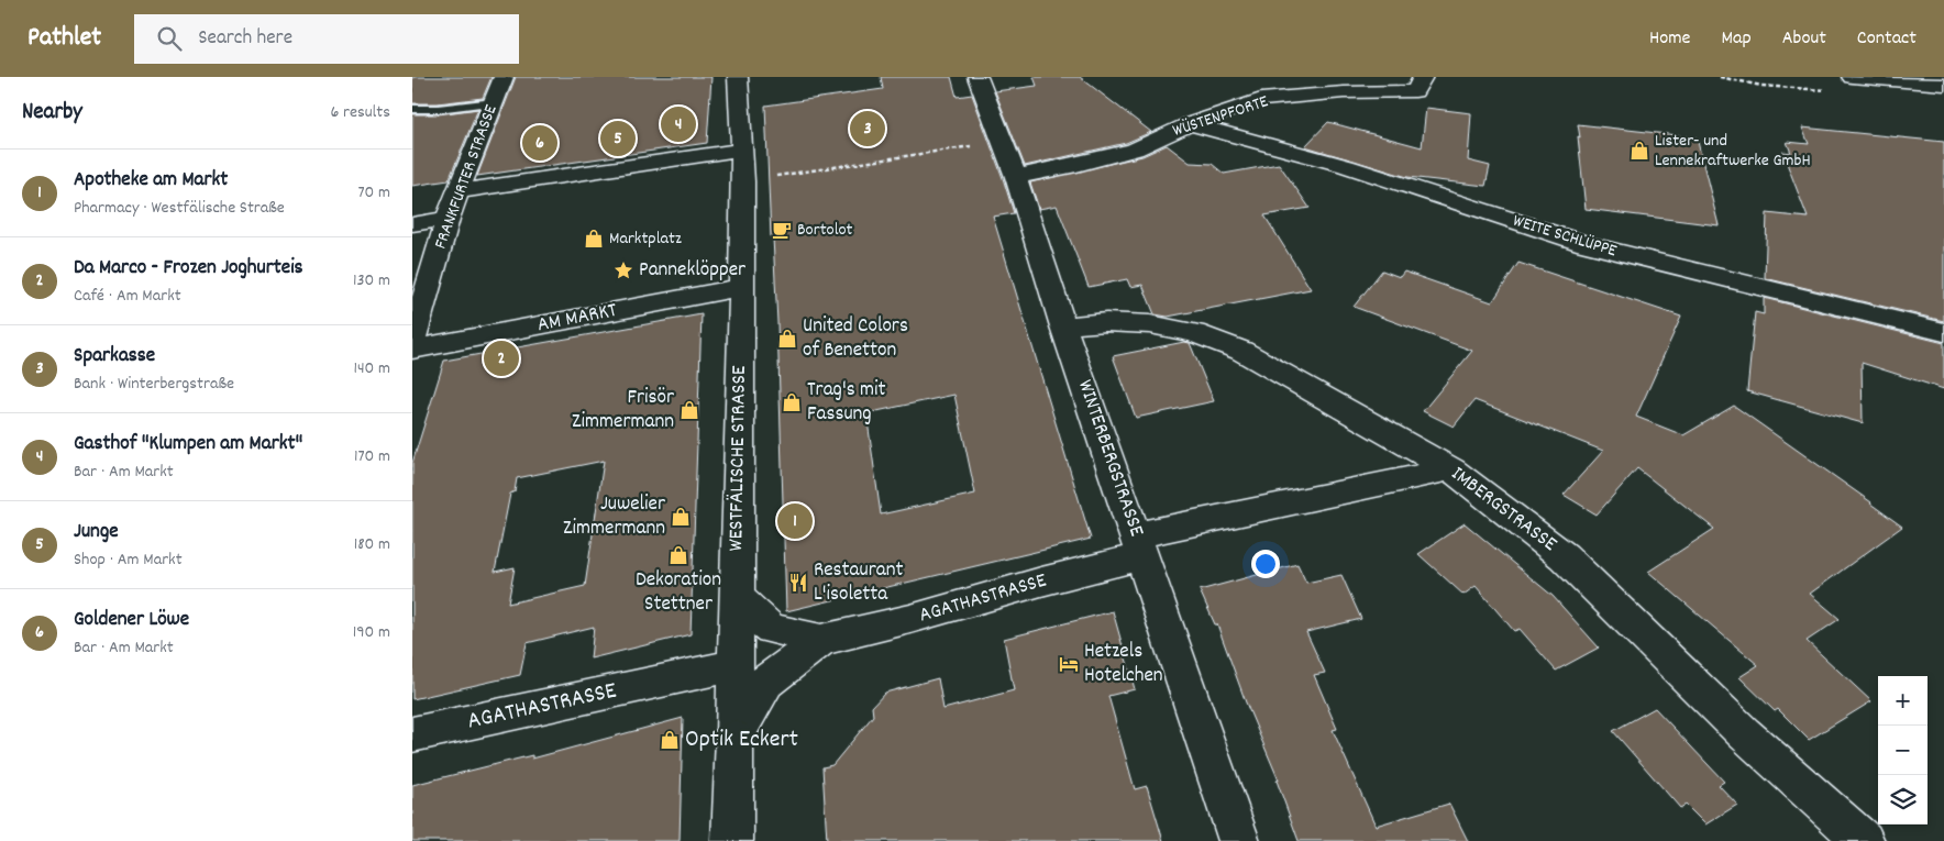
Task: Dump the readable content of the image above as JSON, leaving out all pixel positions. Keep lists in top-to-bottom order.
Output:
{
  "streets": {
    "street": [
      "WÜSTENPFORTE",
      "FRANKFURTER STRASSE",
      "WEITE SCHLÜPPE",
      "AM MARKT",
      "WESTFÄLISCHE STRASSE",
      "WINTERBERGSTRASSE",
      "IMBERGSTRASSE",
      "AGATHASTRASSE"
    ]
  },
  "crossings": [
    ["WÜSTENPFORTE", "WEITE SCHLÜPPE"],
    ["WÜSTENPFORTE", "WINTERBERGSTRASSE"],
    ["AM MARKT", "WESTFÄLISCHE STRASSE"],
    ["WESTFÄLISCHE STRASSE", "AGATHASTRASSE"],
    ["WINTERBERGSTRASSE", "IMBERGSTRASSE"],
    ["WINTERBERGSTRASSE", "AGATHASTRASSE"],
    ["IMBERGSTRASSE", "AGATHASTRASSE"]
  ],
  "places": {
    "shop": [
      "Lister- und Lennekraftwerke GmbH",
      "Marktplatz",
      "United Colors of Benetton",
      "Trag's mit Fassung",
      "Frisör Zimmermann",
      "Juwelier Zimmermann",
      "Dekoration Stettner",
      "Optik Eckert"
    ],
    "cafe": ["Bortolot"],
    "place": ["Panneklöpper"],
    "restaurant": ["Restaurant L'isoletta"],
    "hotel": ["Hetzels Hotelchen"]
  },
  "page": {
    "header": "Pathlet",
    "search": "Search here",
    "nav": [
      "Home",
      "Map",
      "About",
      "Contact"
    ],
    "heading": ["Nearby", "6 results"],
    "pins": [
      "4",
      "3",
      "5",
      "6",
      "2",
      "1"
    ],
    "list": [
      {
        "mark": "1",
        "name": "Apotheke am Markt",
        "note": "Pharmacy · Westfälische Straße",
        "value": "70 m"
      },
      {
        "mark": "2",
        "name": "Da Marco - Frozen Joghurteis",
        "note": "Café · Am Markt",
        "value": "130 m"
      },
      {
        "mark": "3",
        "name": "Sparkasse",
        "note": "Bank · Winterbergstraße",
        "value": "140 m"
      },
      {
        "mark": "4",
        "name": "Gasthof \"Klumpen am Markt\"",
        "note": "Bar · Am Markt",
        "value": "170 m"
      },
      {
        "mark": "5",
        "name": "Junge",
        "note": "Shop · Am Markt",
        "value": "180 m"
      },
      {
        "mark": "6",
        "name": "Goldener Löwe",
        "note": "Bar · Am Markt",
        "value": "190 m"
      }
    ],
    "map_buttons": ["+", "−"]
  }
}
